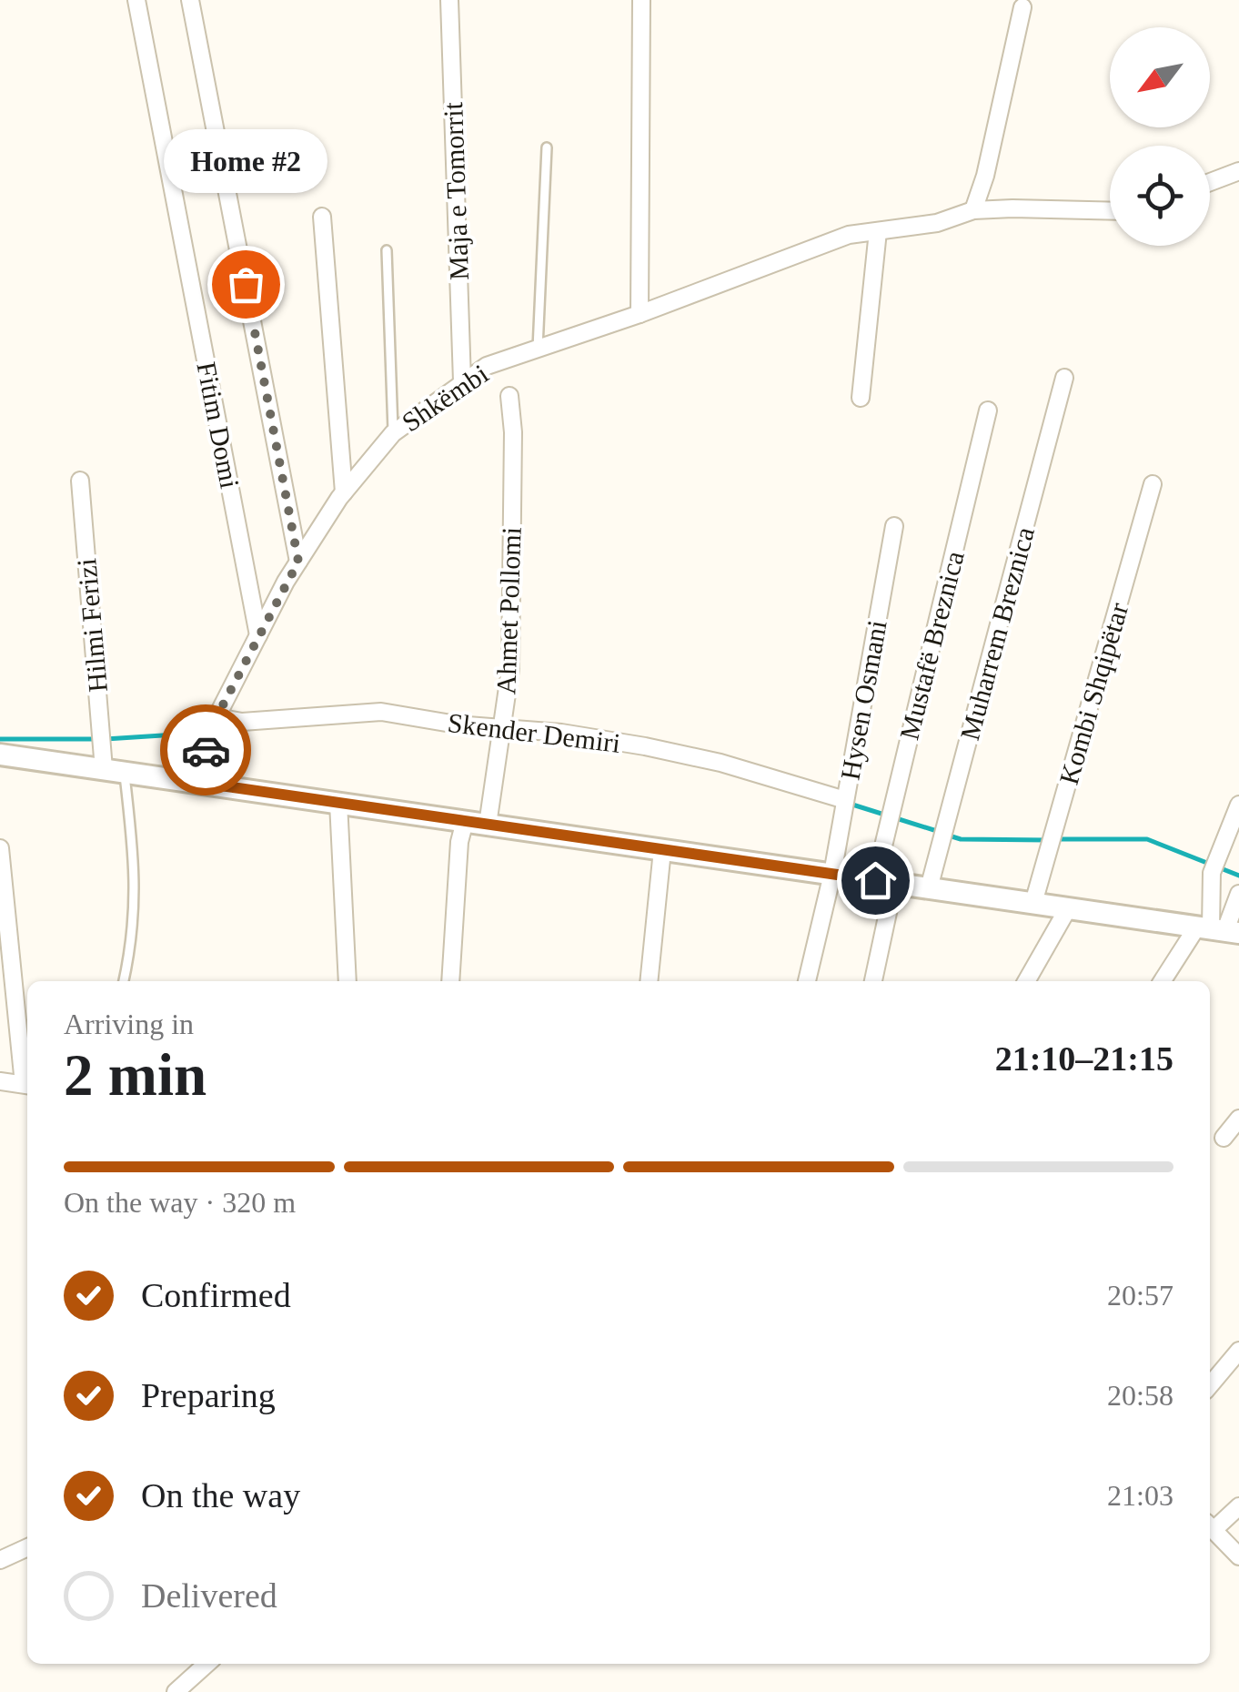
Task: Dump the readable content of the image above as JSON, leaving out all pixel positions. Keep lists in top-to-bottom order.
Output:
{
  "streets": {
    "street": [
      "Maja e Tomorrit",
      "Shkëmbi",
      "Fitim Domi",
      "Ahmet Pollomi",
      "Hilmi Ferizi",
      "Muharrem Breznica",
      "Mustafë Breznica",
      "Kombi Shqipëtar",
      "Hysen Osmani",
      "Skender Demiri"
    ]
  },
  "crossings": [
    ["Maja e Tomorrit", "Shkëmbi"],
    ["Shkëmbi", "Fitim Domi"],
    ["Shkëmbi", "Skender Demiri"],
    ["Ahmet Pollomi", "Skender Demiri"],
    ["Hysen Osmani", "Skender Demiri"]
  ],
  "places": ["Home #2"],
  "north": "bottom left",
  "page": {
    "bubble": "Home #2",
    "heading": ["2 min", "Arriving in", "21:10–21:15"],
    "bar": "On the way · 320 m",
    "list": [
      ["Confirmed", "20:57"],
      ["Preparing", "20:58"],
      ["On the way", "21:03"],
      "Delivered"
    ]
  }
}
